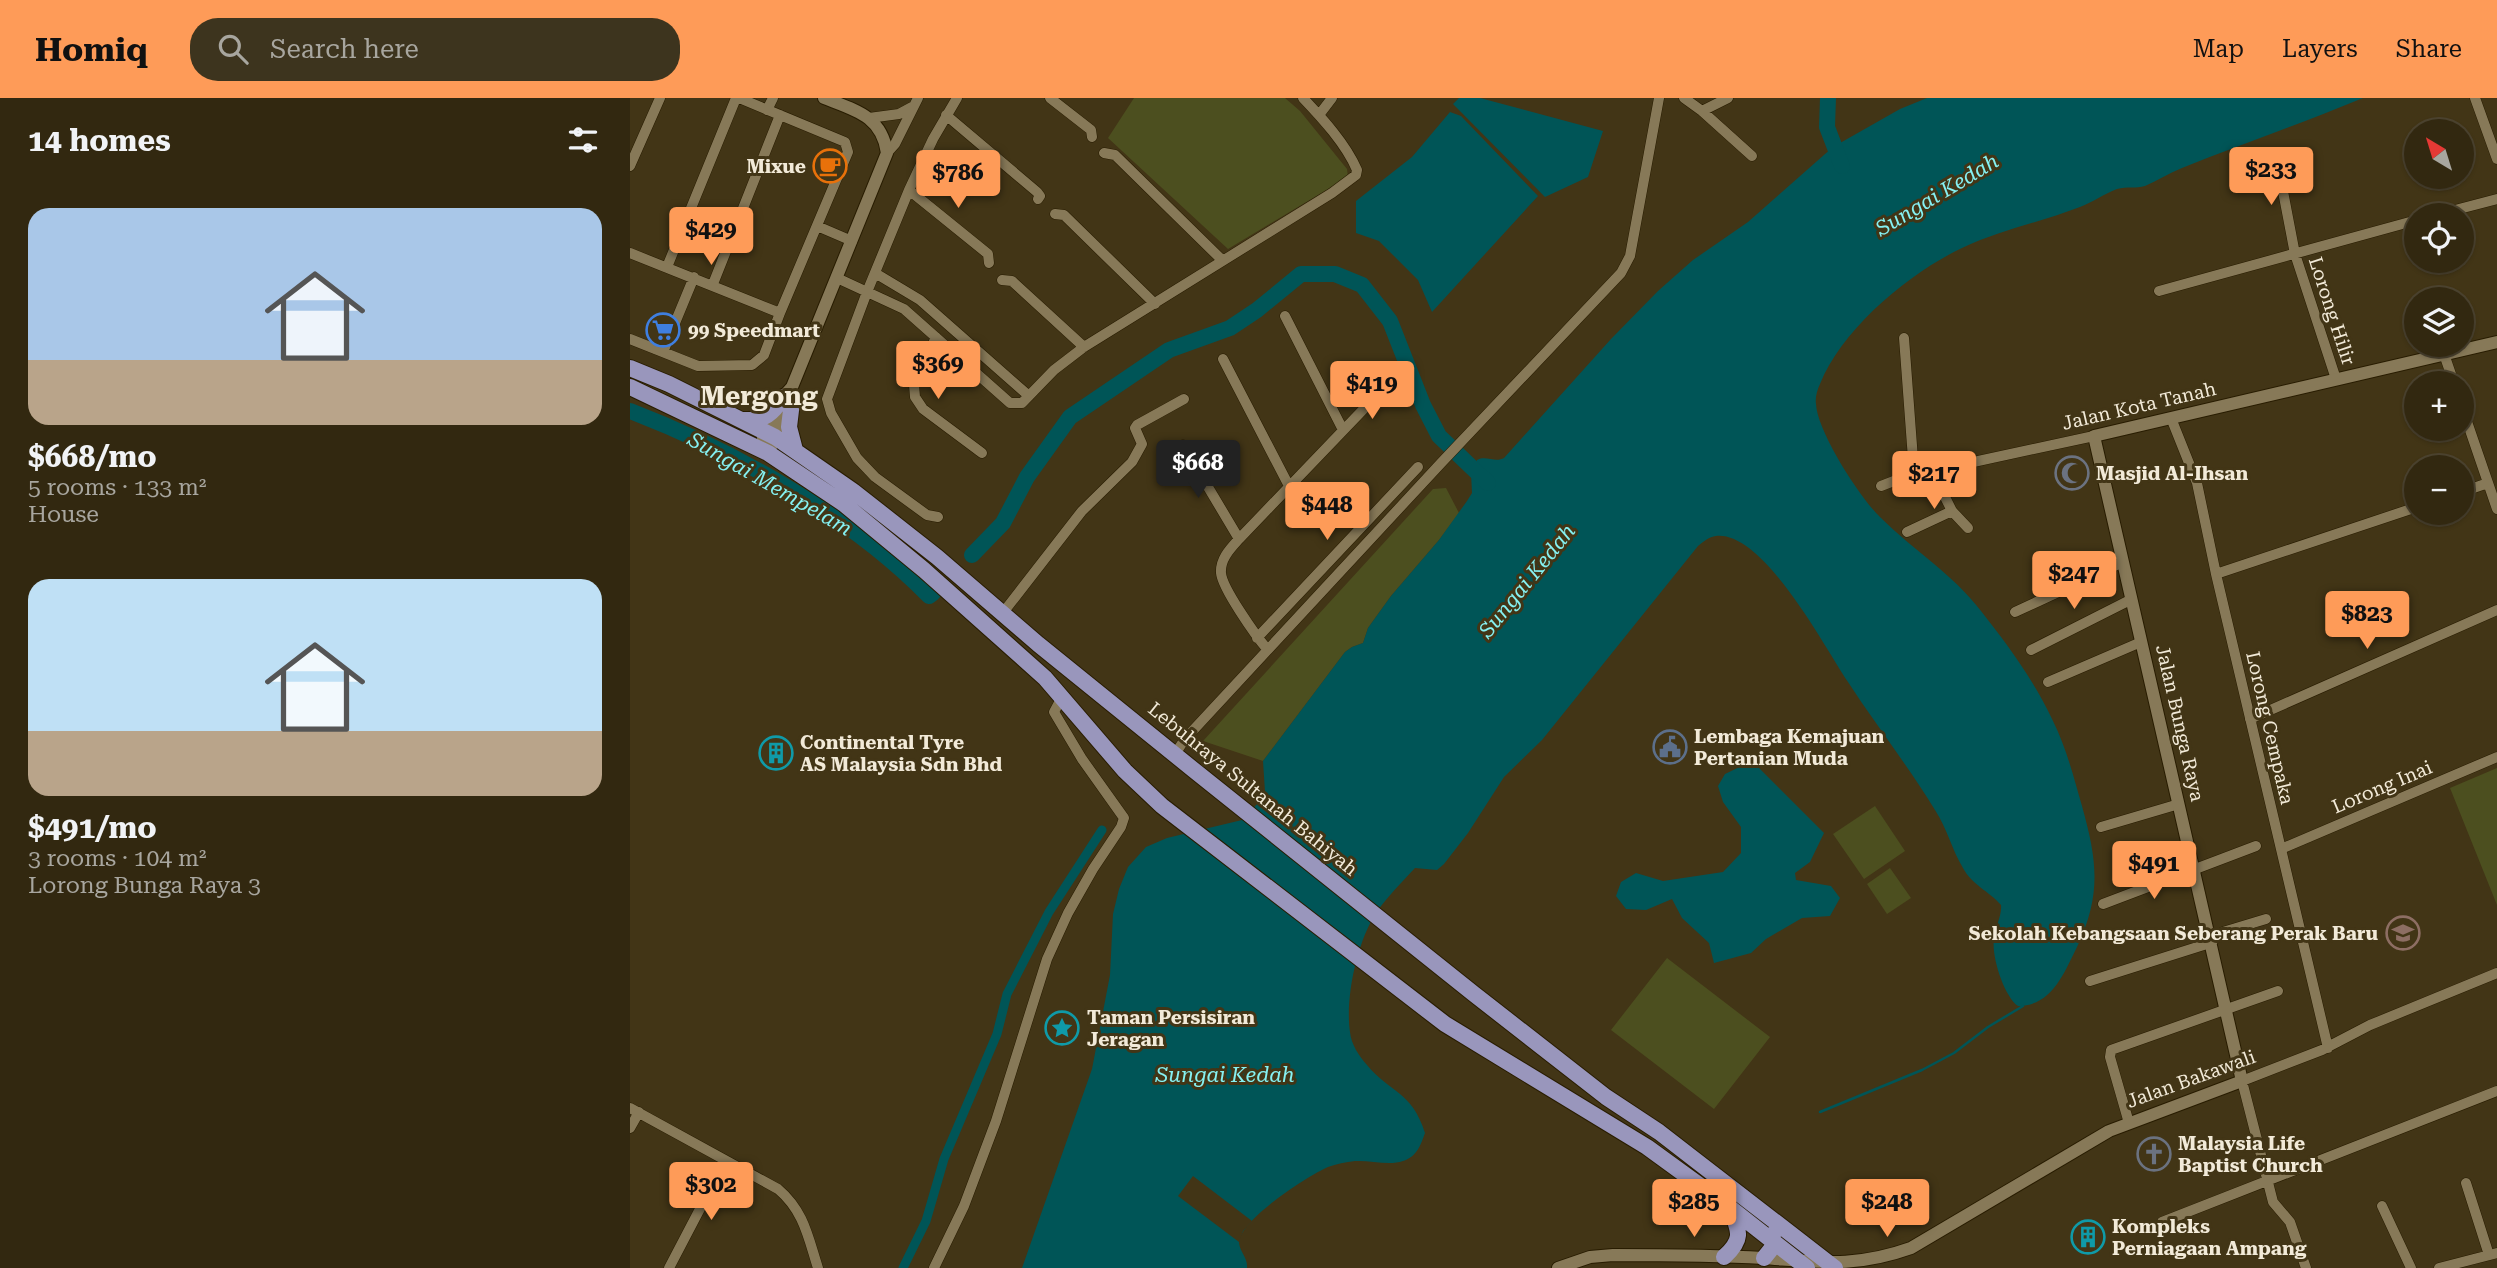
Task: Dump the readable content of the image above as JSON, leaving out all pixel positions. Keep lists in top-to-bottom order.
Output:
{
  "streets": {
    "main road": ["Lebuhraya Sultanah Bahiyah"],
    "street": [
      "Lorong Hilir",
      "Jalan Kota Tanah",
      "Jalan Bunga Raya",
      "Lorong Cempaka",
      "Lorong Inai",
      "Jalan Bakawali"
    ]
  },
  "crossings": [
    ["Lorong Hilir", "Jalan Kota Tanah"],
    ["Jalan Kota Tanah", "Jalan Bunga Raya"],
    ["Jalan Kota Tanah", "Lorong Cempaka"],
    ["Jalan Bunga Raya", "Jalan Bakawali"],
    ["Lorong Cempaka", "Lorong Inai"],
    ["Lorong Cempaka", "Jalan Bakawali"],
    ["Lebuhraya Sultanah Bahiyah", "Jalan Bakawali"]
  ],
  "districts": ["Mergong"],
  "water": ["Sungai Kedah", "Sungai Mempelam"],
  "places": {
    "cafe": ["Mixue"],
    "supermarket": ["99 Speedmart"],
    "mosque": ["Masjid Al-Ihsan"],
    "public building": ["Lembaga Kemajuan Pertanian Muda"],
    "building": ["Continental Tyre AS Malaysia Sdn Bhd", "Kompleks Perniagaan Ampang"],
    "school or university": ["Sekolah Kebangsaan Seberang Perak Baru"],
    "place": ["Taman Persisiran Jeragan"],
    "church": ["Malaysia Life Baptist Church"]
  },
  "north": "top left",
  "page": {
    "header": "Homiq",
    "search": "Search here",
    "nav": ["Map", "Layers", "Share"],
    "heading": "14 homes",
    "map_buttons": ["+", "−"],
    "price": [
      "$233",
      "$786",
      "$429",
      "$369",
      "$419",
      "$668",
      "$217",
      "$448",
      "$247",
      "$823",
      "$491",
      "$302",
      "$285",
      "$248"
    ],
    "list": [
      {
        "name": "$668/mo",
        "note": "5 rooms · 133 m² · House"
      },
      {
        "name": "$491/mo",
        "note": "3 rooms · 104 m² · Lorong Bunga Raya 3"
      }
    ]
  }
}
